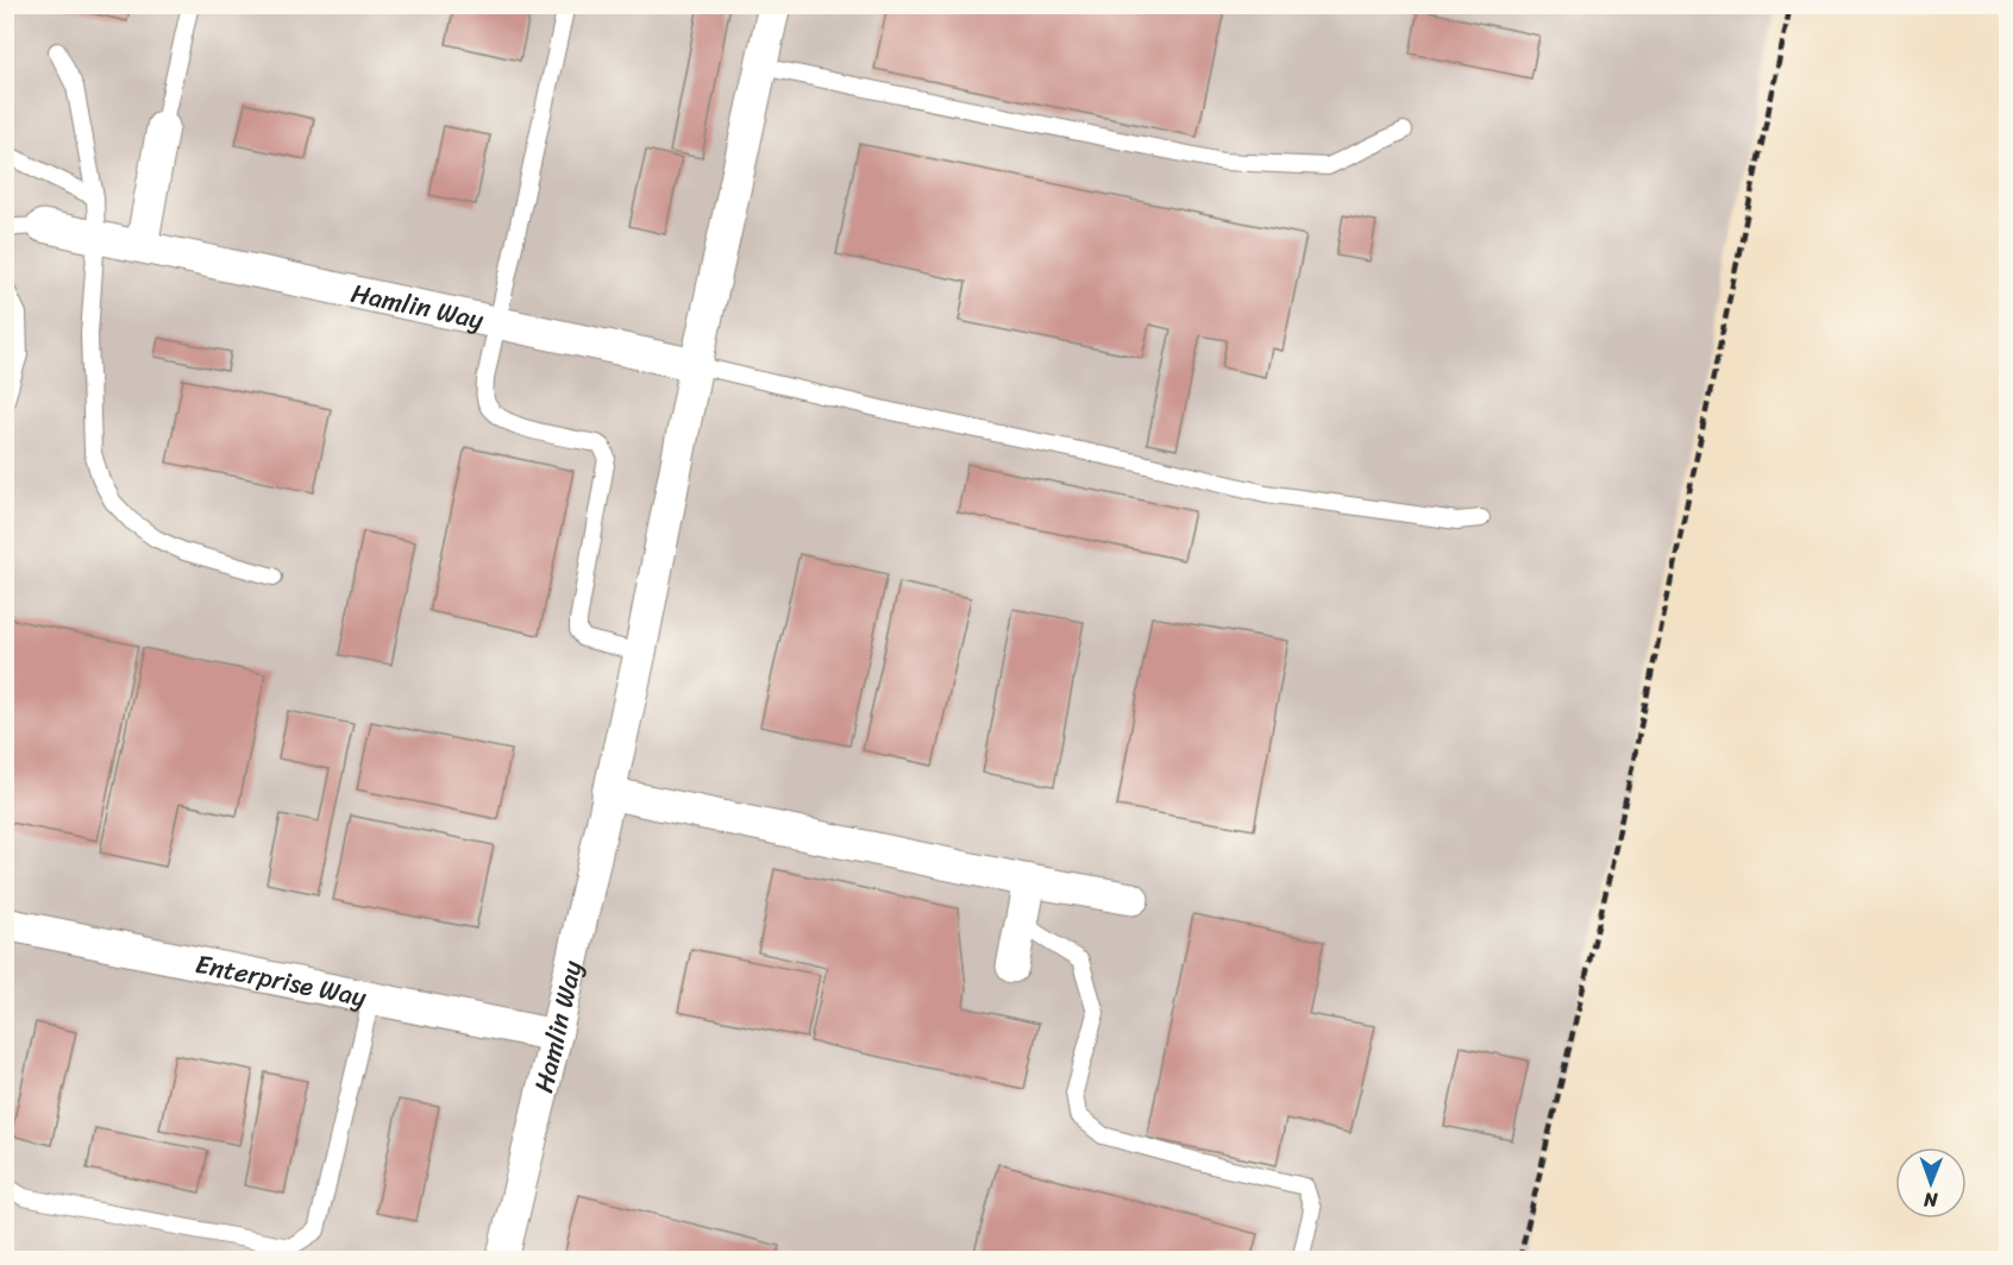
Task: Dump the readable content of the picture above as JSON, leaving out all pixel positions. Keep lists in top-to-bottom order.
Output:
{
  "streets": {
    "street": ["Hamlin Way", "Enterprise Way"]
  },
  "crossings": [
    ["Hamlin Way", "Enterprise Way"]
  ],
  "north": "bottom"
}
